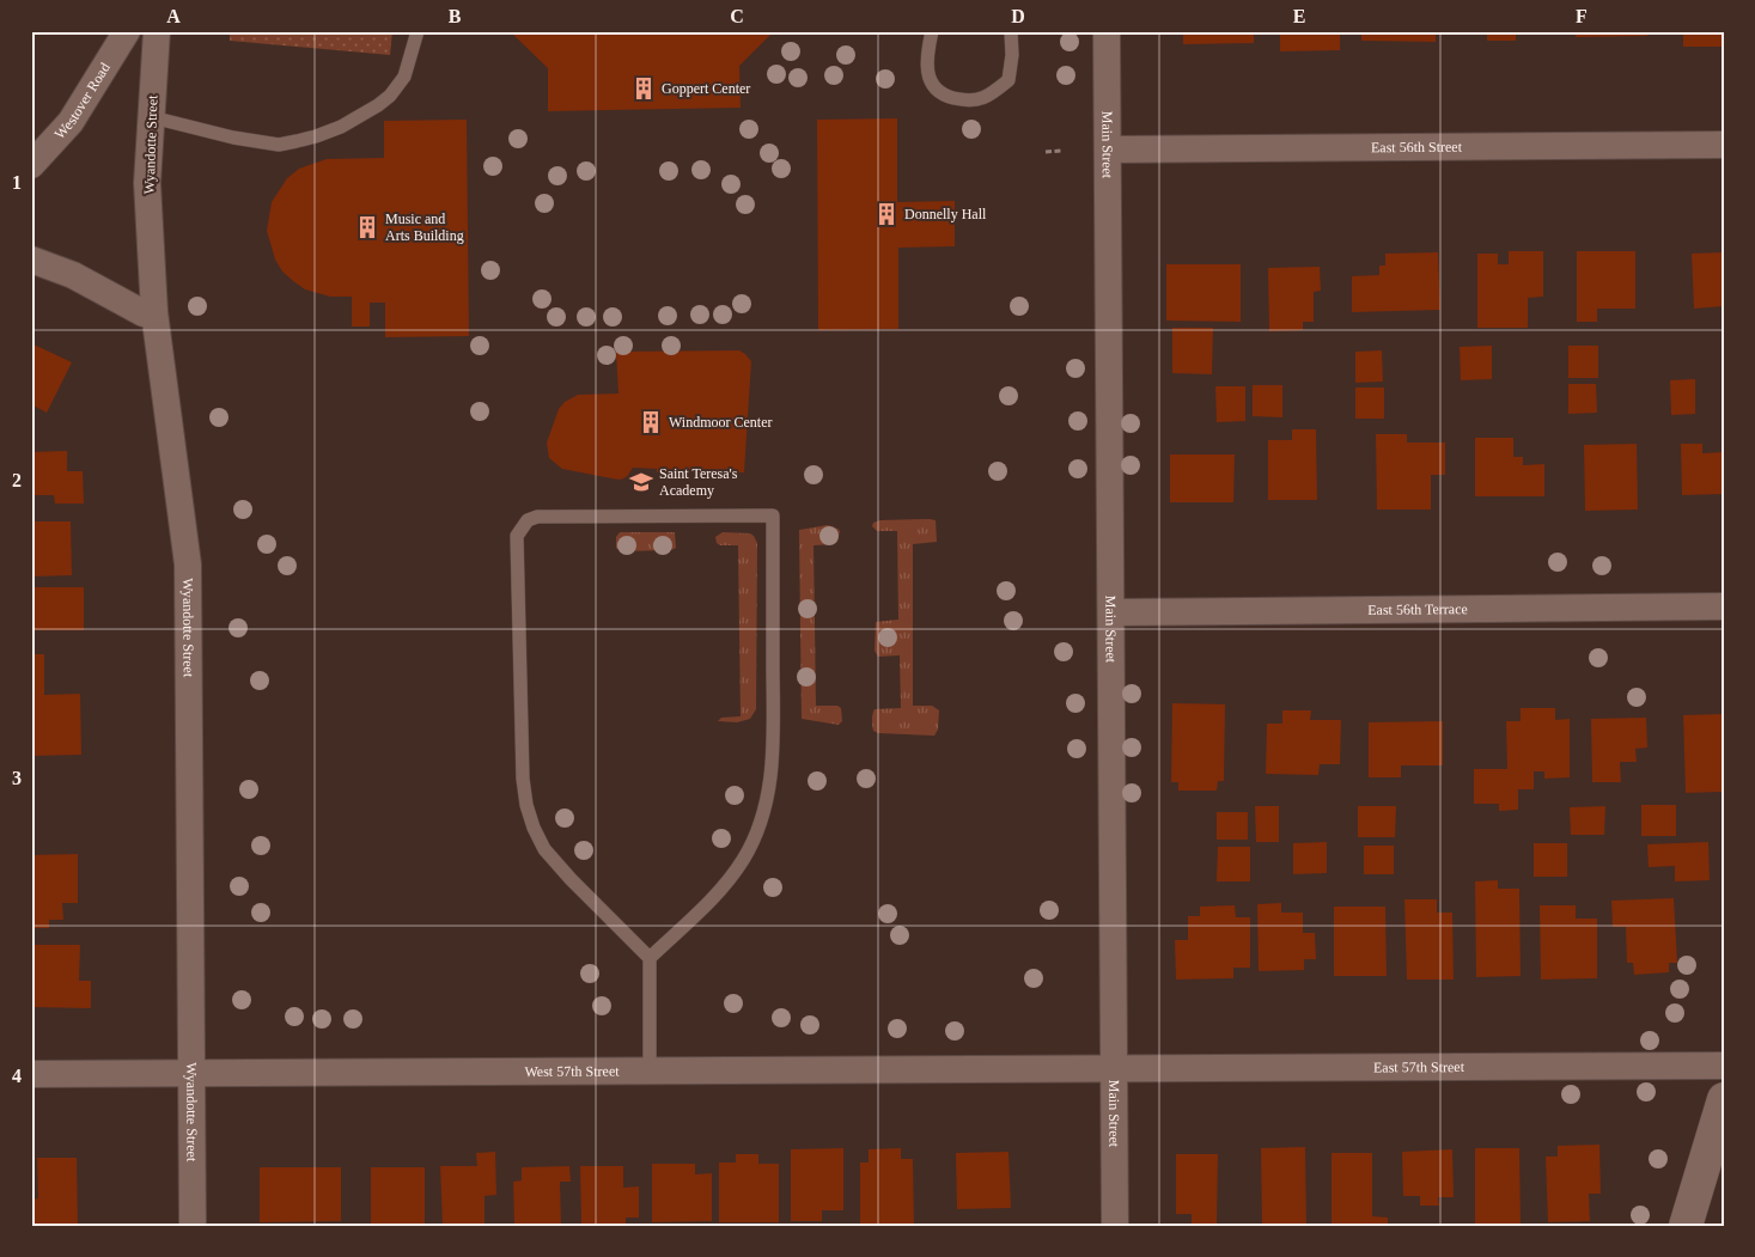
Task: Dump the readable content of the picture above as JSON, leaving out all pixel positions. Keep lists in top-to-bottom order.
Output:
{
  "streets": {
    "street": [
      "Westover Road",
      "Wyandotte Street",
      "Main Street",
      "East 56th Street",
      "East 56th Terrace",
      "East 57th Street",
      "West 57th Street"
    ]
  },
  "crossings": [
    ["Wyandotte Street", "West 57th Street"],
    ["Main Street", "East 56th Street"],
    ["Main Street", "East 56th Terrace"],
    ["Main Street", "East 57th Street"],
    ["Main Street", "West 57th Street"],
    ["East 57th Street", "West 57th Street"]
  ],
  "places": {
    "building": [
      "Goppert Center",
      "Donnelly Hall",
      "Music and Arts Building",
      "Windmoor Center"
    ],
    "school or university": ["Saint Teresa's Academy"]
  },
  "grid": {
    "columns": [
      "A",
      "B",
      "C",
      "D",
      "E",
      "F"
    ],
    "rows": [
      "1",
      "2",
      "3",
      "4"
    ]
  }
}
